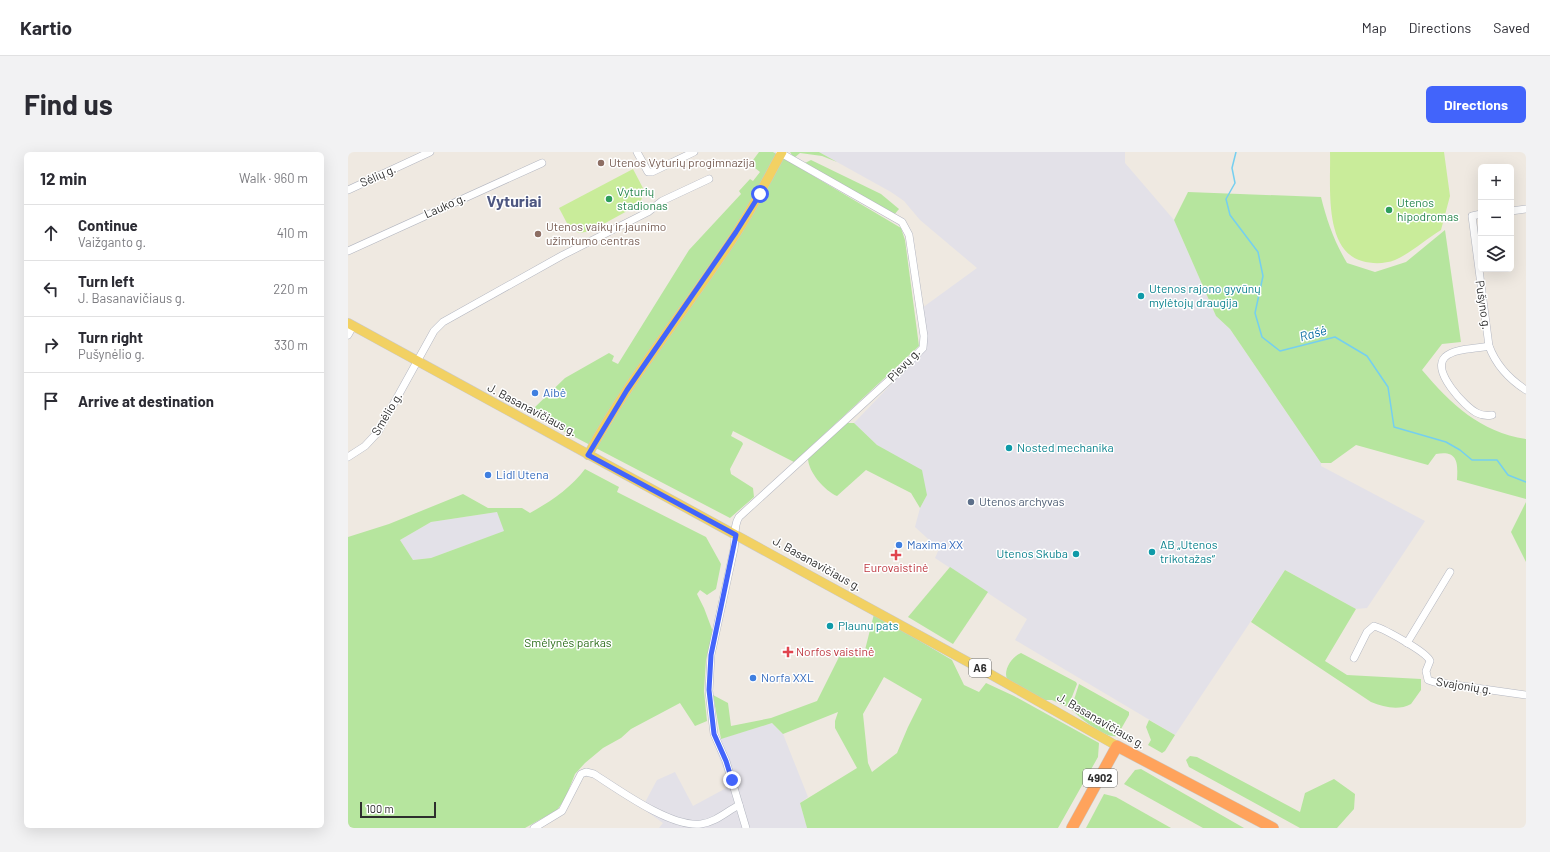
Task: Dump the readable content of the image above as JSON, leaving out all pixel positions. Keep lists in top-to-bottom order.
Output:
{
  "streets": {
    "highway": ["J. Basanavičiaus g.", "A6", "4902"],
    "street": [
      "Sėlių g.",
      "Lauko g.",
      "Pušyno g.",
      "Pievų g.",
      "Smėlio g.",
      "Svajonių g."
    ]
  },
  "crossings": [
    ["Pievų g.", "J. Basanavičiaus g."],
    ["J. Basanavičiaus g.", "Smėlio g."],
    ["J. Basanavičiaus g.", "4902"]
  ],
  "districts": ["Vyturiai"],
  "water": ["Rašė"],
  "parks": ["Smėlynės parkas"],
  "places": {
    "other": [
      "Utenos Vyturių progimnazija",
      "Vyturių stadionas",
      "Utenos hipodromas",
      "Utenos vaikų ir jaunimo užimtumo centras",
      "Utenos rajono gyvūnų mylėtojų draugija",
      "Aibė",
      "Nosted mechanika",
      "Lidl Utena",
      "Utenos archyvas",
      "Maxima XX",
      "AB „Utenos trikotažas“",
      "Utenos Skuba",
      "Plaunu pats",
      "Norfa XXL"
    ],
    "health": ["Eurovaistinė", "Norfos vaistinė"]
  },
  "scale_bar": "100 m",
  "page": {
    "header": "Kartio",
    "nav": ["Map", "Directions", "Saved"],
    "buttons": "Directions",
    "title": "Find us",
    "heading": ["12 min", "Walk · 960 m"],
    "map_buttons": ["+", "−"],
    "list": [
      ["Continue", "Vaižganto g.", "410 m"],
      ["Turn left", "J. Basanavičiaus g.", "220 m"],
      ["Turn right", "Pušynėlio g.", "330 m"],
      "Arrive at destination"
    ],
    "scale": "100 m"
  }
}
